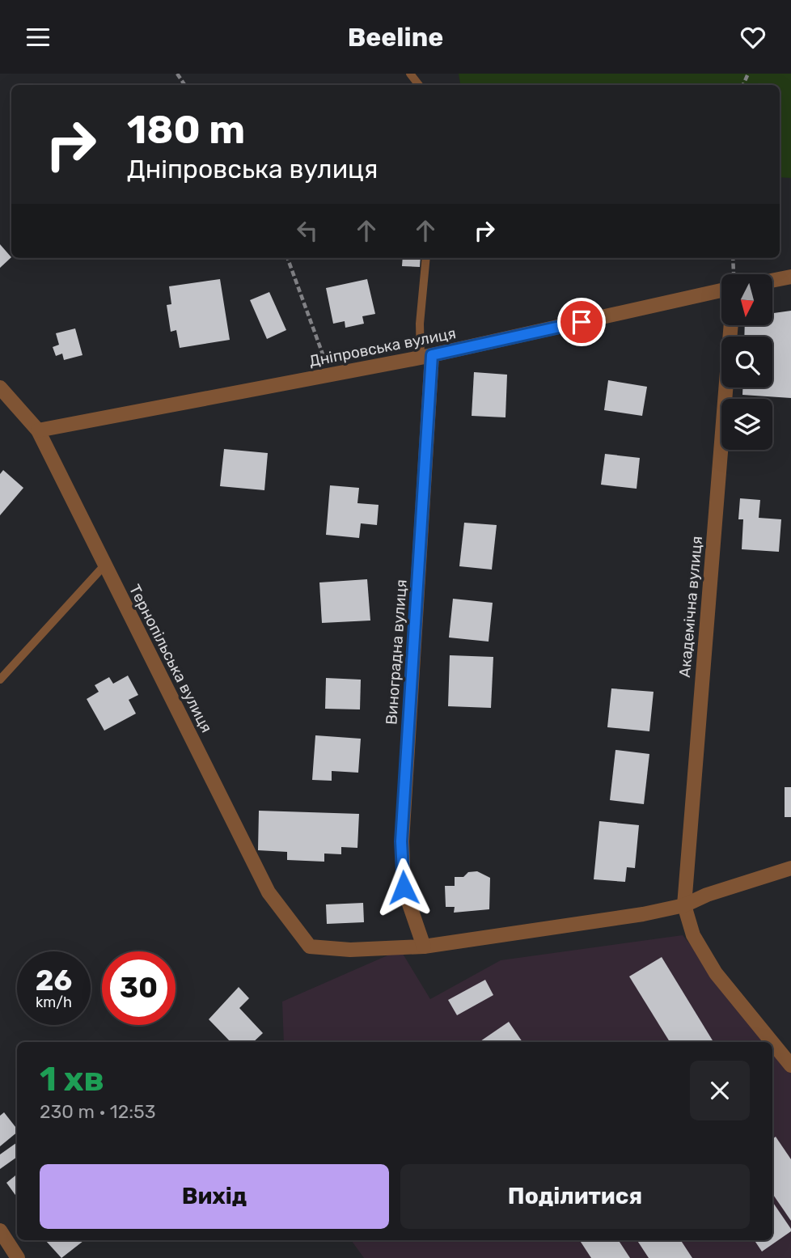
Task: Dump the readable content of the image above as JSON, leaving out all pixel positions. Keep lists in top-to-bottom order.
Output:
{
  "streets": {
    "street": [
      "Дніпровська вулиця",
      "Академічна вулиця",
      "Виноградна вулиця",
      "Тернопільська вулиця"
    ]
  },
  "crossings": [
    ["Дніпровська вулиця", "Виноградна вулиця"],
    ["Дніпровська вулиця", "Тернопільська вулиця"],
    ["Виноградна вулиця", "Тернопільська вулиця"]
  ],
  "north": "bottom",
  "page": {
    "header": "Beeline",
    "turn": ["180 m", "Дніпровська вулиця"],
    "speed": "26 km/h",
    "limit": "30",
    "heading": ["1 хв", "230 m · 12:53"],
    "buttons": ["Вихід", "Поділитися"]
  }
}
